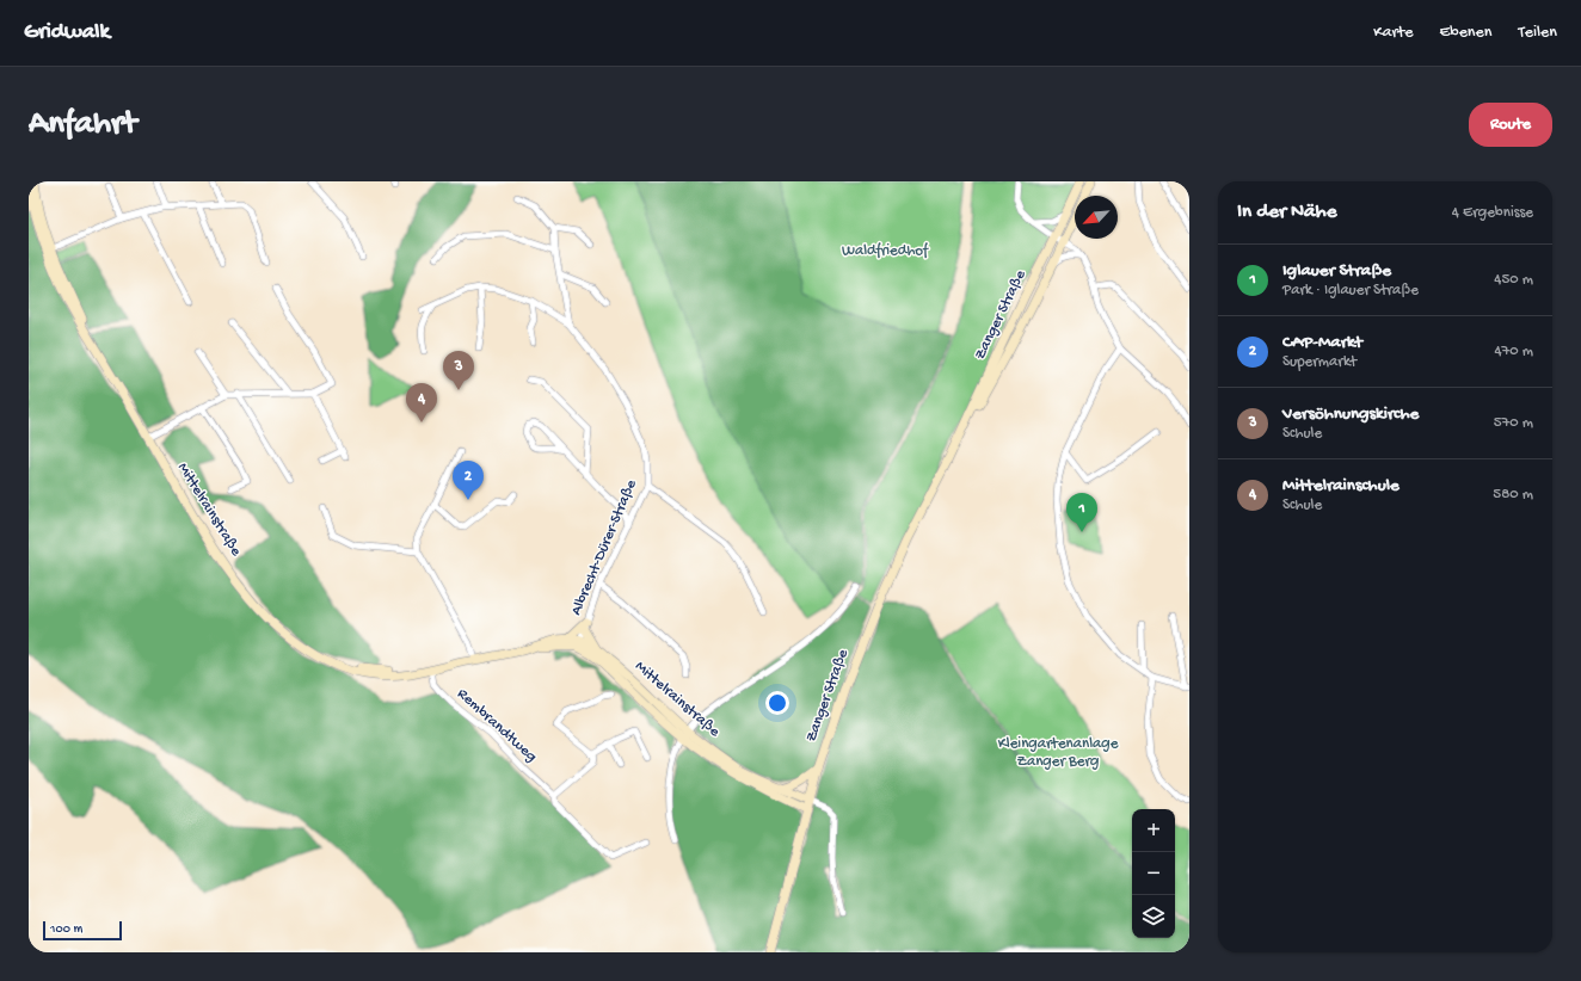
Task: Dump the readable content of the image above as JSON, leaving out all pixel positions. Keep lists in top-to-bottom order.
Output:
{
  "streets": {
    "street": [
      "Zanger Straße",
      "Mittelrainstraße",
      "Albrecht-Dürer-Straße",
      "Rembrandtweg"
    ]
  },
  "crossings": [
    ["Zanger Straße", "Mittelrainstraße"],
    ["Mittelrainstraße", "Albrecht-Dürer-Straße"],
    ["Mittelrainstraße", "Rembrandtweg"]
  ],
  "parks": ["Waldfriedhof", "Kleingartenanlage Zanger Berg"],
  "scale_bar": "100 m",
  "north": "bottom left",
  "page": {
    "header": "Gridwalk",
    "nav": ["Karte", "Ebenen", "Teilen"],
    "buttons": "Route",
    "title": "Anfahrt",
    "heading": ["In der Nähe", "4 Ergebnisse"],
    "list": [
      {
        "mark": "1",
        "name": "Iglauer Straße",
        "note": "Park · Iglauer Straße",
        "value": "450 m"
      },
      {
        "mark": "2",
        "name": "CAP-Markt",
        "note": "Supermarkt",
        "value": "470 m"
      },
      {
        "mark": "3",
        "name": "Versöhnungskirche",
        "note": "Schule",
        "value": "570 m"
      },
      {
        "mark": "4",
        "name": "Mittelrainschule",
        "note": "Schule",
        "value": "580 m"
      }
    ],
    "pins": [
      "3",
      "4",
      "2",
      "1"
    ],
    "map_buttons": ["+", "−"],
    "scale": "100 m"
  }
}
